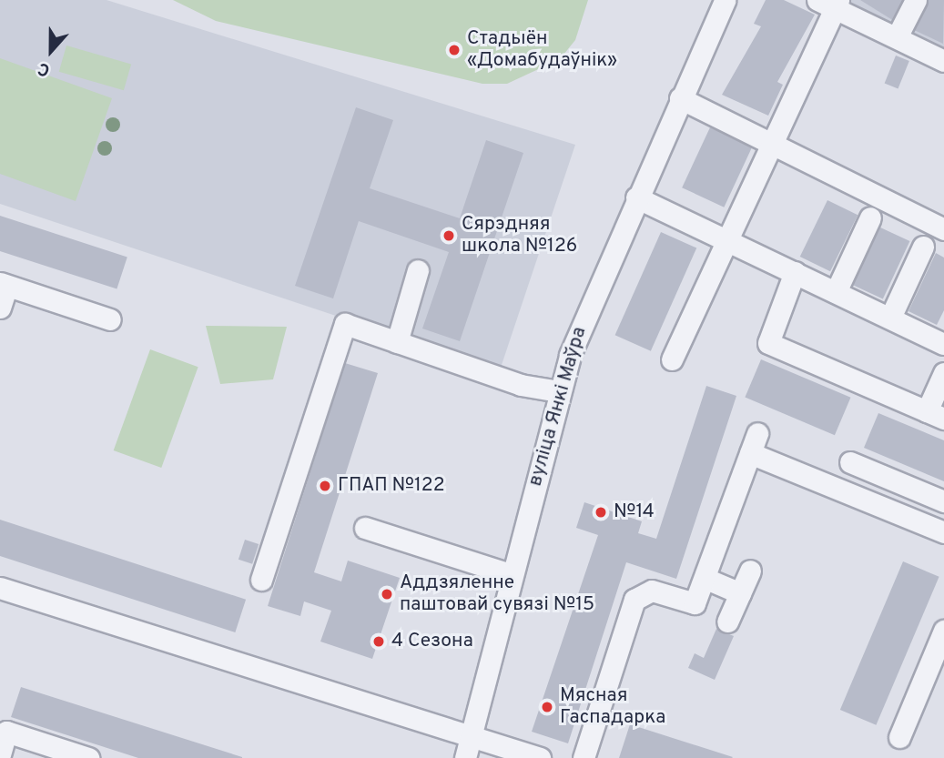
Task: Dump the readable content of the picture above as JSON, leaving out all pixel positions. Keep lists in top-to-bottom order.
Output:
{
  "streets": {
    "street": ["вуліца Янкі Маўра"]
  },
  "places": [
    "Стадыён «Домабудаўнік»",
    "Сярэдняя школа №126",
    "ГПАП №122",
    "№14",
    "Аддзяленне паштовай сувязі №15",
    "4 Сезона",
    "Мясная Гаспадарка"
  ],
  "north": "bottom"
}
